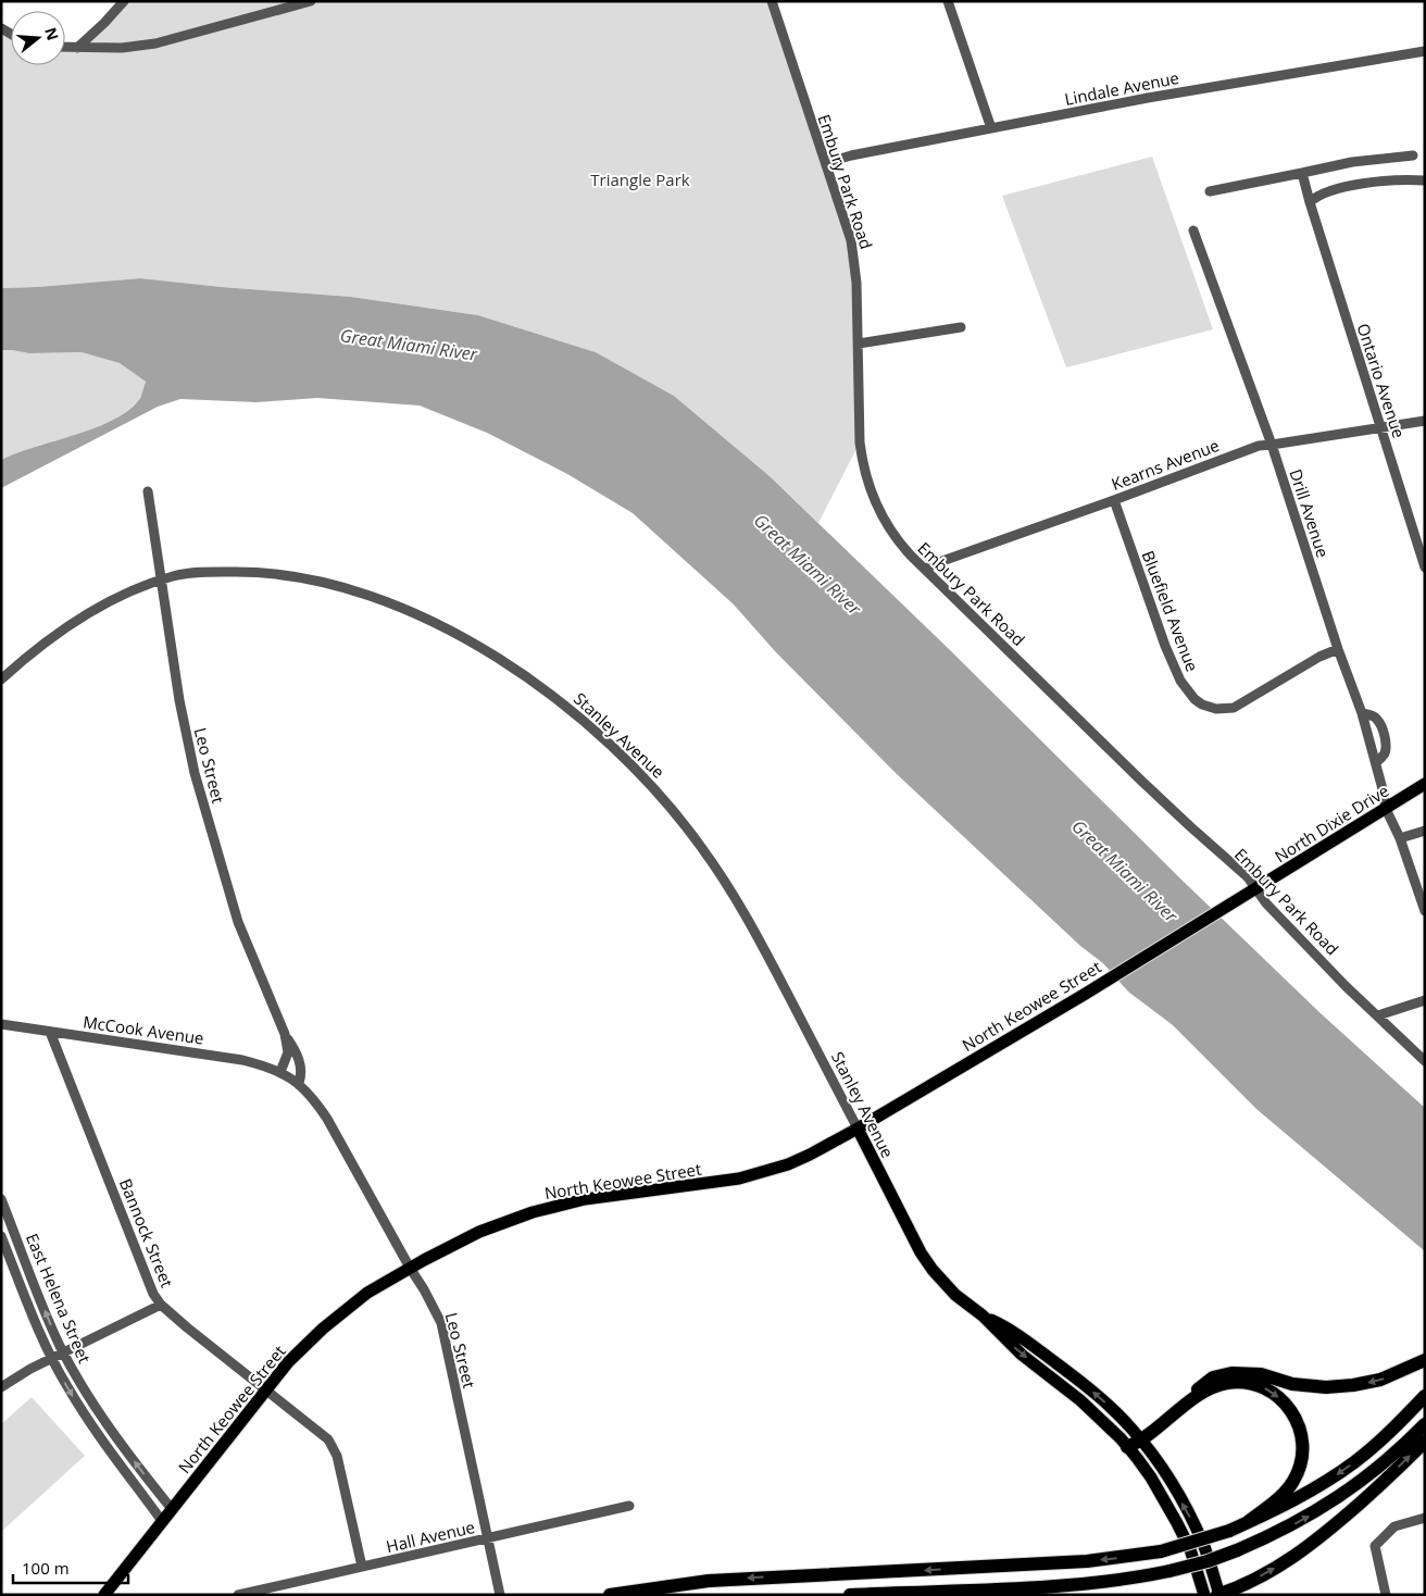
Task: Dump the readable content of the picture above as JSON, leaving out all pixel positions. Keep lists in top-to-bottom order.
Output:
{
  "streets": {
    "main road": ["Stanley Avenue", "North Dixie Drive", "North Keowee Street"],
    "street": [
      "Lindale Avenue",
      "Embury Park Road",
      "Ontario Avenue",
      "Kearns Avenue",
      "Drill Avenue",
      "Bluefield Avenue",
      "Leo Street",
      "McCook Avenue",
      "Bannock Street",
      "East Helena Street",
      "Hall Avenue"
    ]
  },
  "crossings": [
    ["Lindale Avenue", "Embury Park Road"],
    ["Embury Park Road", "Kearns Avenue"],
    ["Embury Park Road", "North Dixie Drive"],
    ["Ontario Avenue", "Kearns Avenue"],
    ["Kearns Avenue", "Drill Avenue"],
    ["Kearns Avenue", "Bluefield Avenue"],
    ["Drill Avenue", "Bluefield Avenue"],
    ["Drill Avenue", "North Dixie Drive"],
    ["Stanley Avenue", "Leo Street"],
    ["Stanley Avenue", "North Keowee Street"],
    ["Leo Street", "North Keowee Street"],
    ["Leo Street", "McCook Avenue"],
    ["Leo Street", "Hall Avenue"],
    ["North Dixie Drive", "North Keowee Street"],
    ["North Keowee Street", "Bannock Street"],
    ["North Keowee Street", "East Helena Street"],
    ["McCook Avenue", "Bannock Street"],
    ["Bannock Street", "Hall Avenue"]
  ],
  "water": ["Great Miami River"],
  "parks": ["Triangle Park"],
  "scale_bar": "100 m",
  "north": "right"
}
